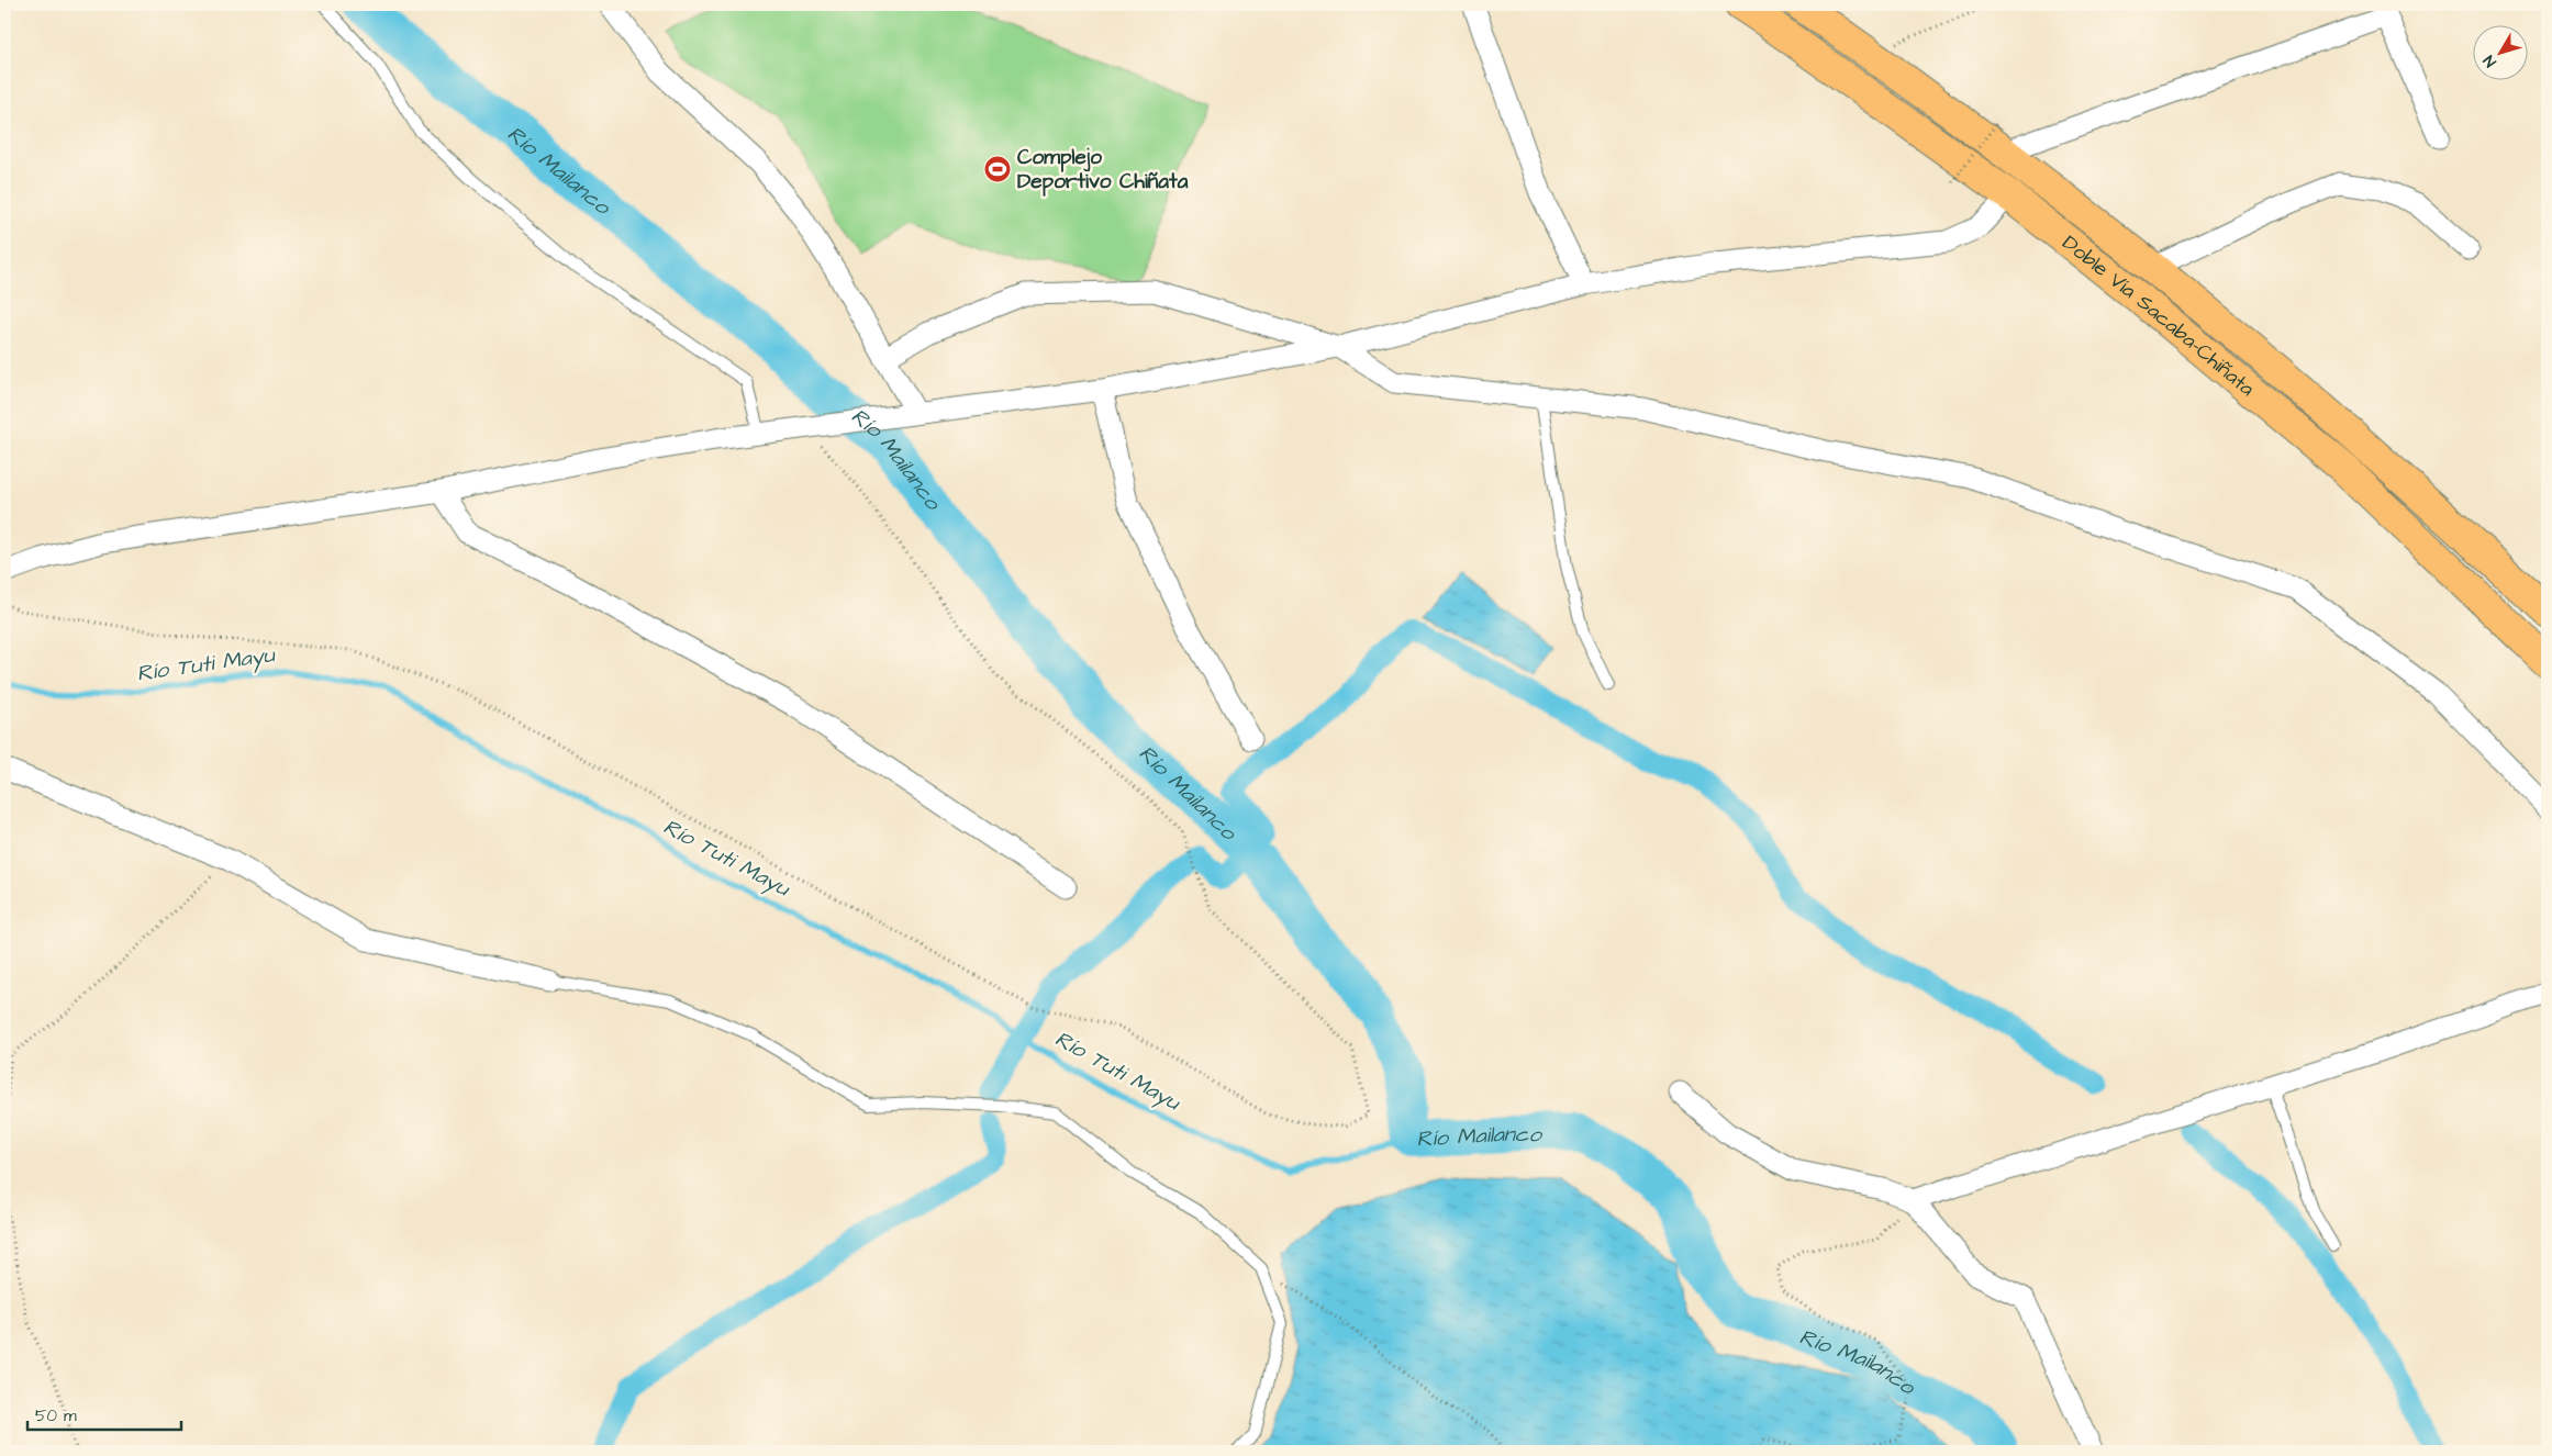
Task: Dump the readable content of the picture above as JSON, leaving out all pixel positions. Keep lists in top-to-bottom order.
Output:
{
  "streets": {
    "highway": ["Doble Vía Sacaba-Chiñata"]
  },
  "water": ["Río Mailanco", "Río Tuti Mayu"],
  "places": {
    "sports": ["Complejo Deportivo Chiñata"]
  },
  "scale_bar": "50 m",
  "north": "bottom left"
}
